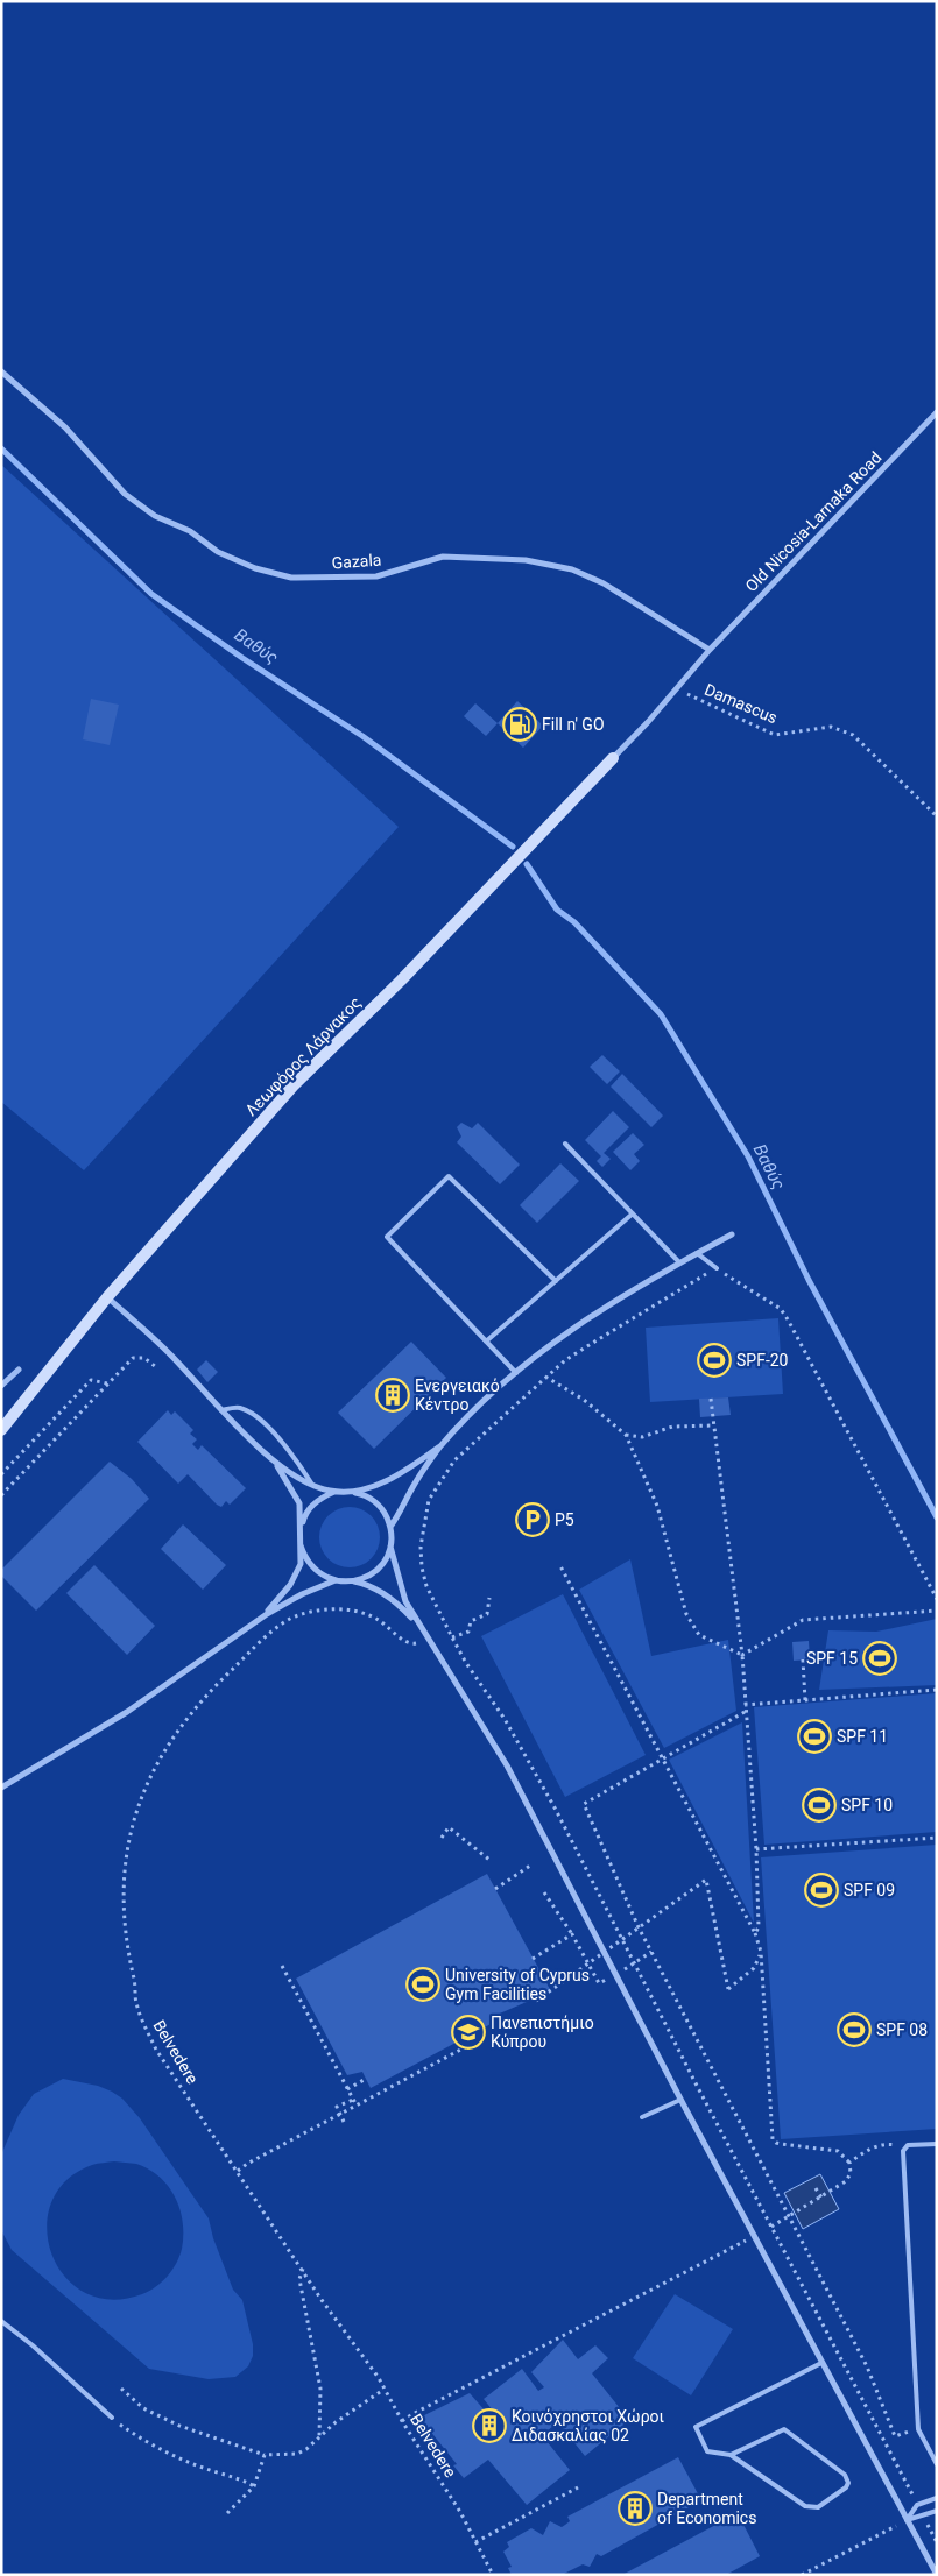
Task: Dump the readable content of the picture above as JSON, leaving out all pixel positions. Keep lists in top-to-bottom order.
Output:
{
  "streets": {
    "main road": ["Λεωφόρος Λάρνακος"],
    "street": ["Old Nicosia-Larnaka Road", "Gazala"],
    "path": ["Damascus", "Belvedere"]
  },
  "crossings": [
    ["Old Nicosia-Larnaka Road", "Gazala"],
    ["Damascus", "Λεωφόρος Λάρνακος"]
  ],
  "water": ["Βαθύς"],
  "places": {
    "fuel station": ["Fill n' GO"],
    "sports": [
      "SPF-20",
      "SPF 15",
      "SPF 11",
      "SPF 10",
      "SPF 09",
      "University of Cyprus Gym Facilities",
      "SPF 08"
    ],
    "building": ["Ενεργειακό Κέντρο", "Κοινόχρηστοι Χώροι Διδασκαλίας 02", "Department of Economics"],
    "parking": ["P5"],
    "school or university": ["Πανεπιστήμιο Κύπρου"]
  }
}
